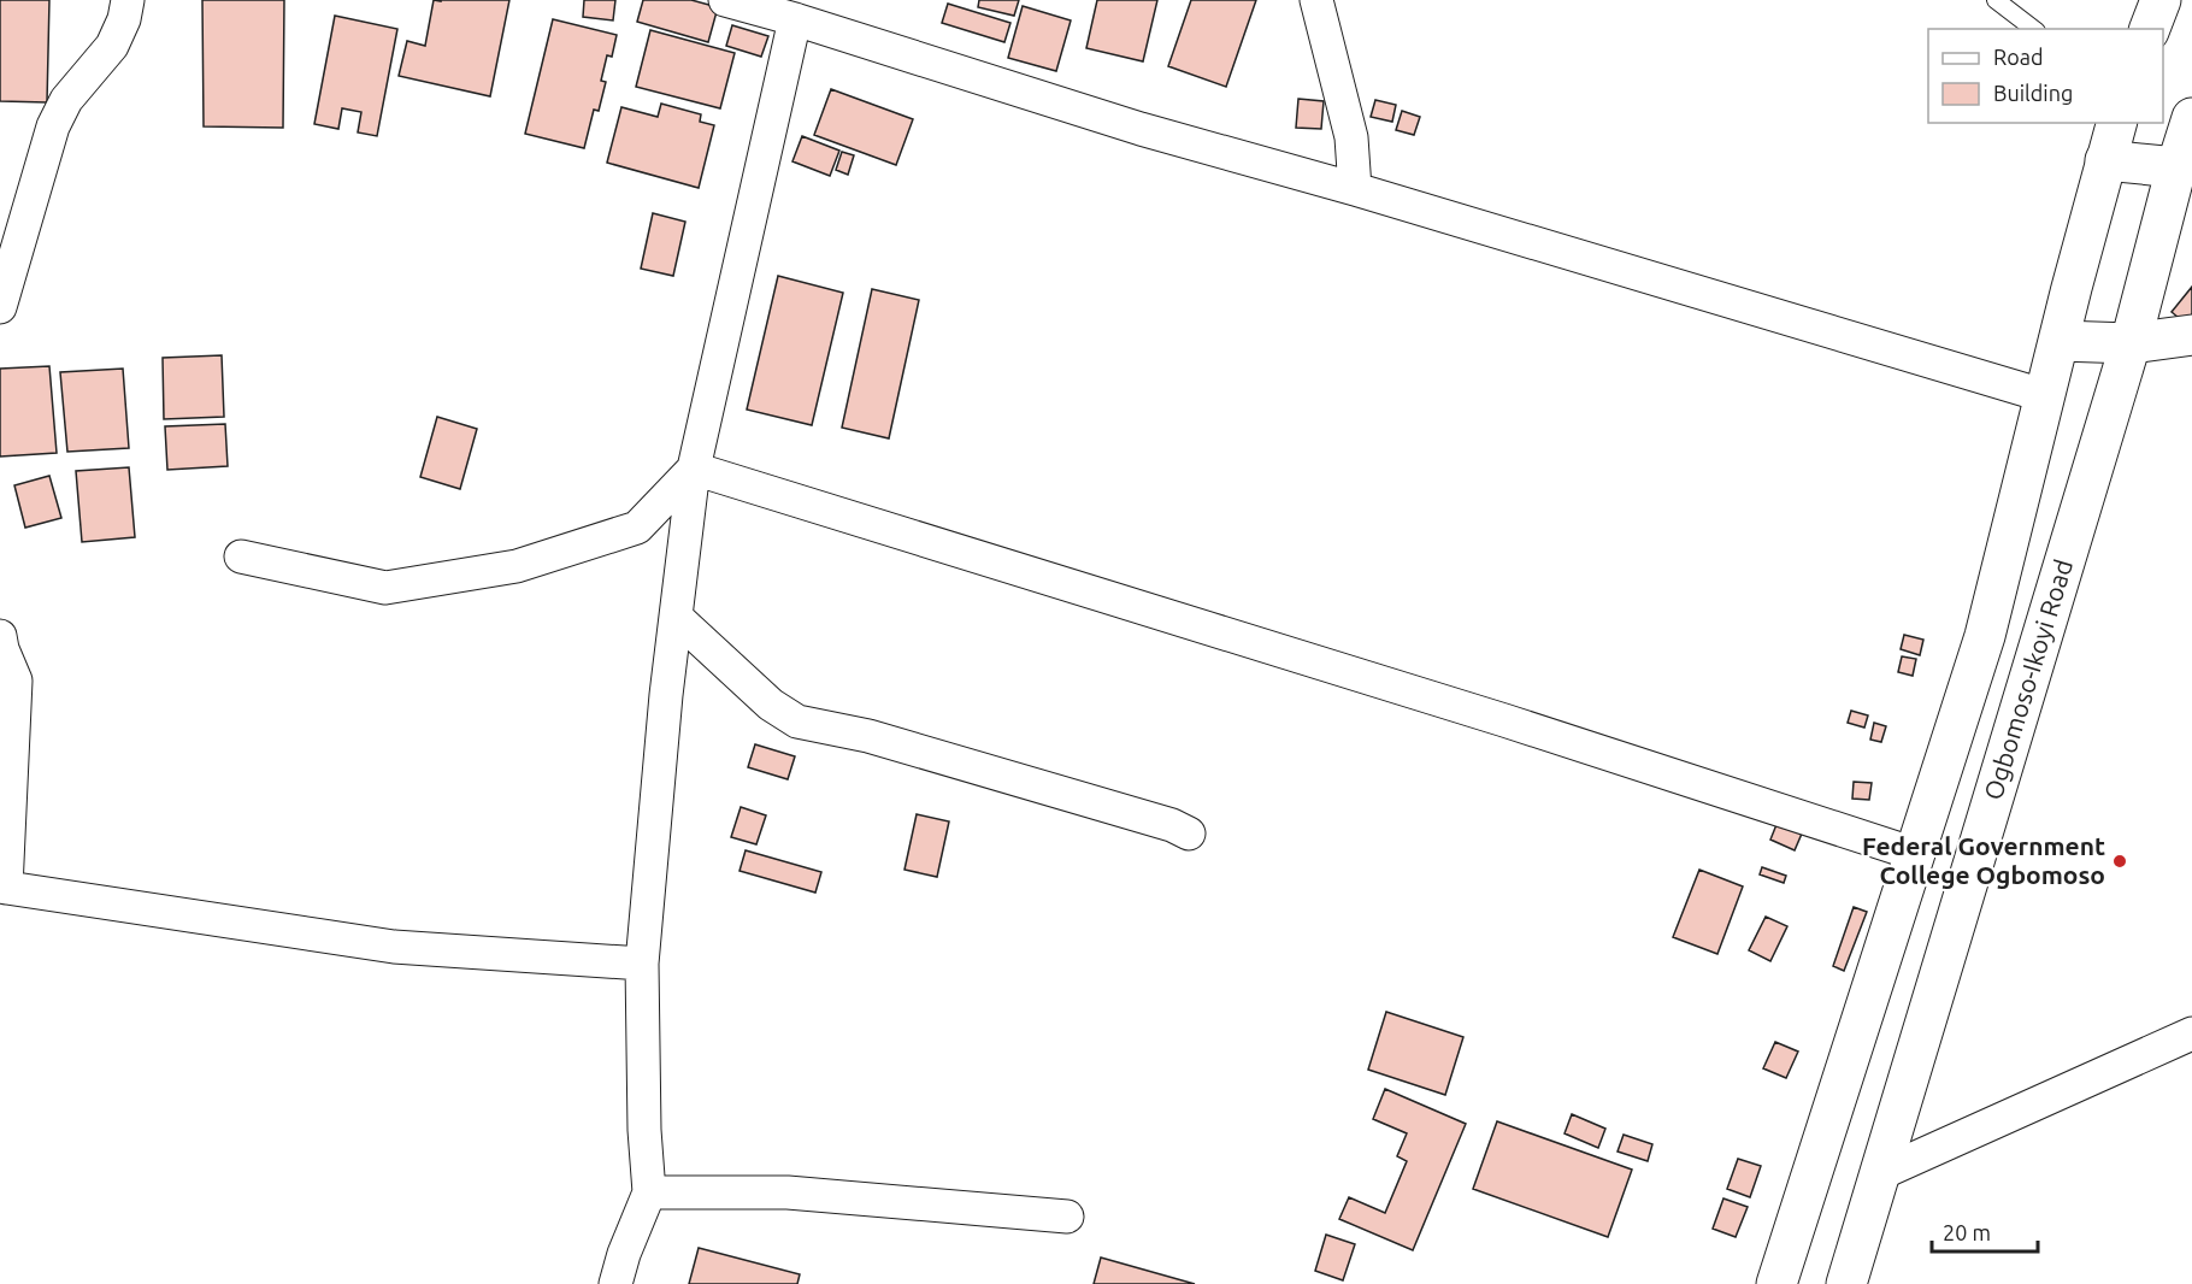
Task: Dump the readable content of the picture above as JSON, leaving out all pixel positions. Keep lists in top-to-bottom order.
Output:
{
  "streets": {
    "main road": ["Ogbomoso-Ikoyi Road"]
  },
  "places": ["Federal Government College Ogbomoso"],
  "legend": ["Road", "Building"],
  "scale_bar": "20 m"
}
